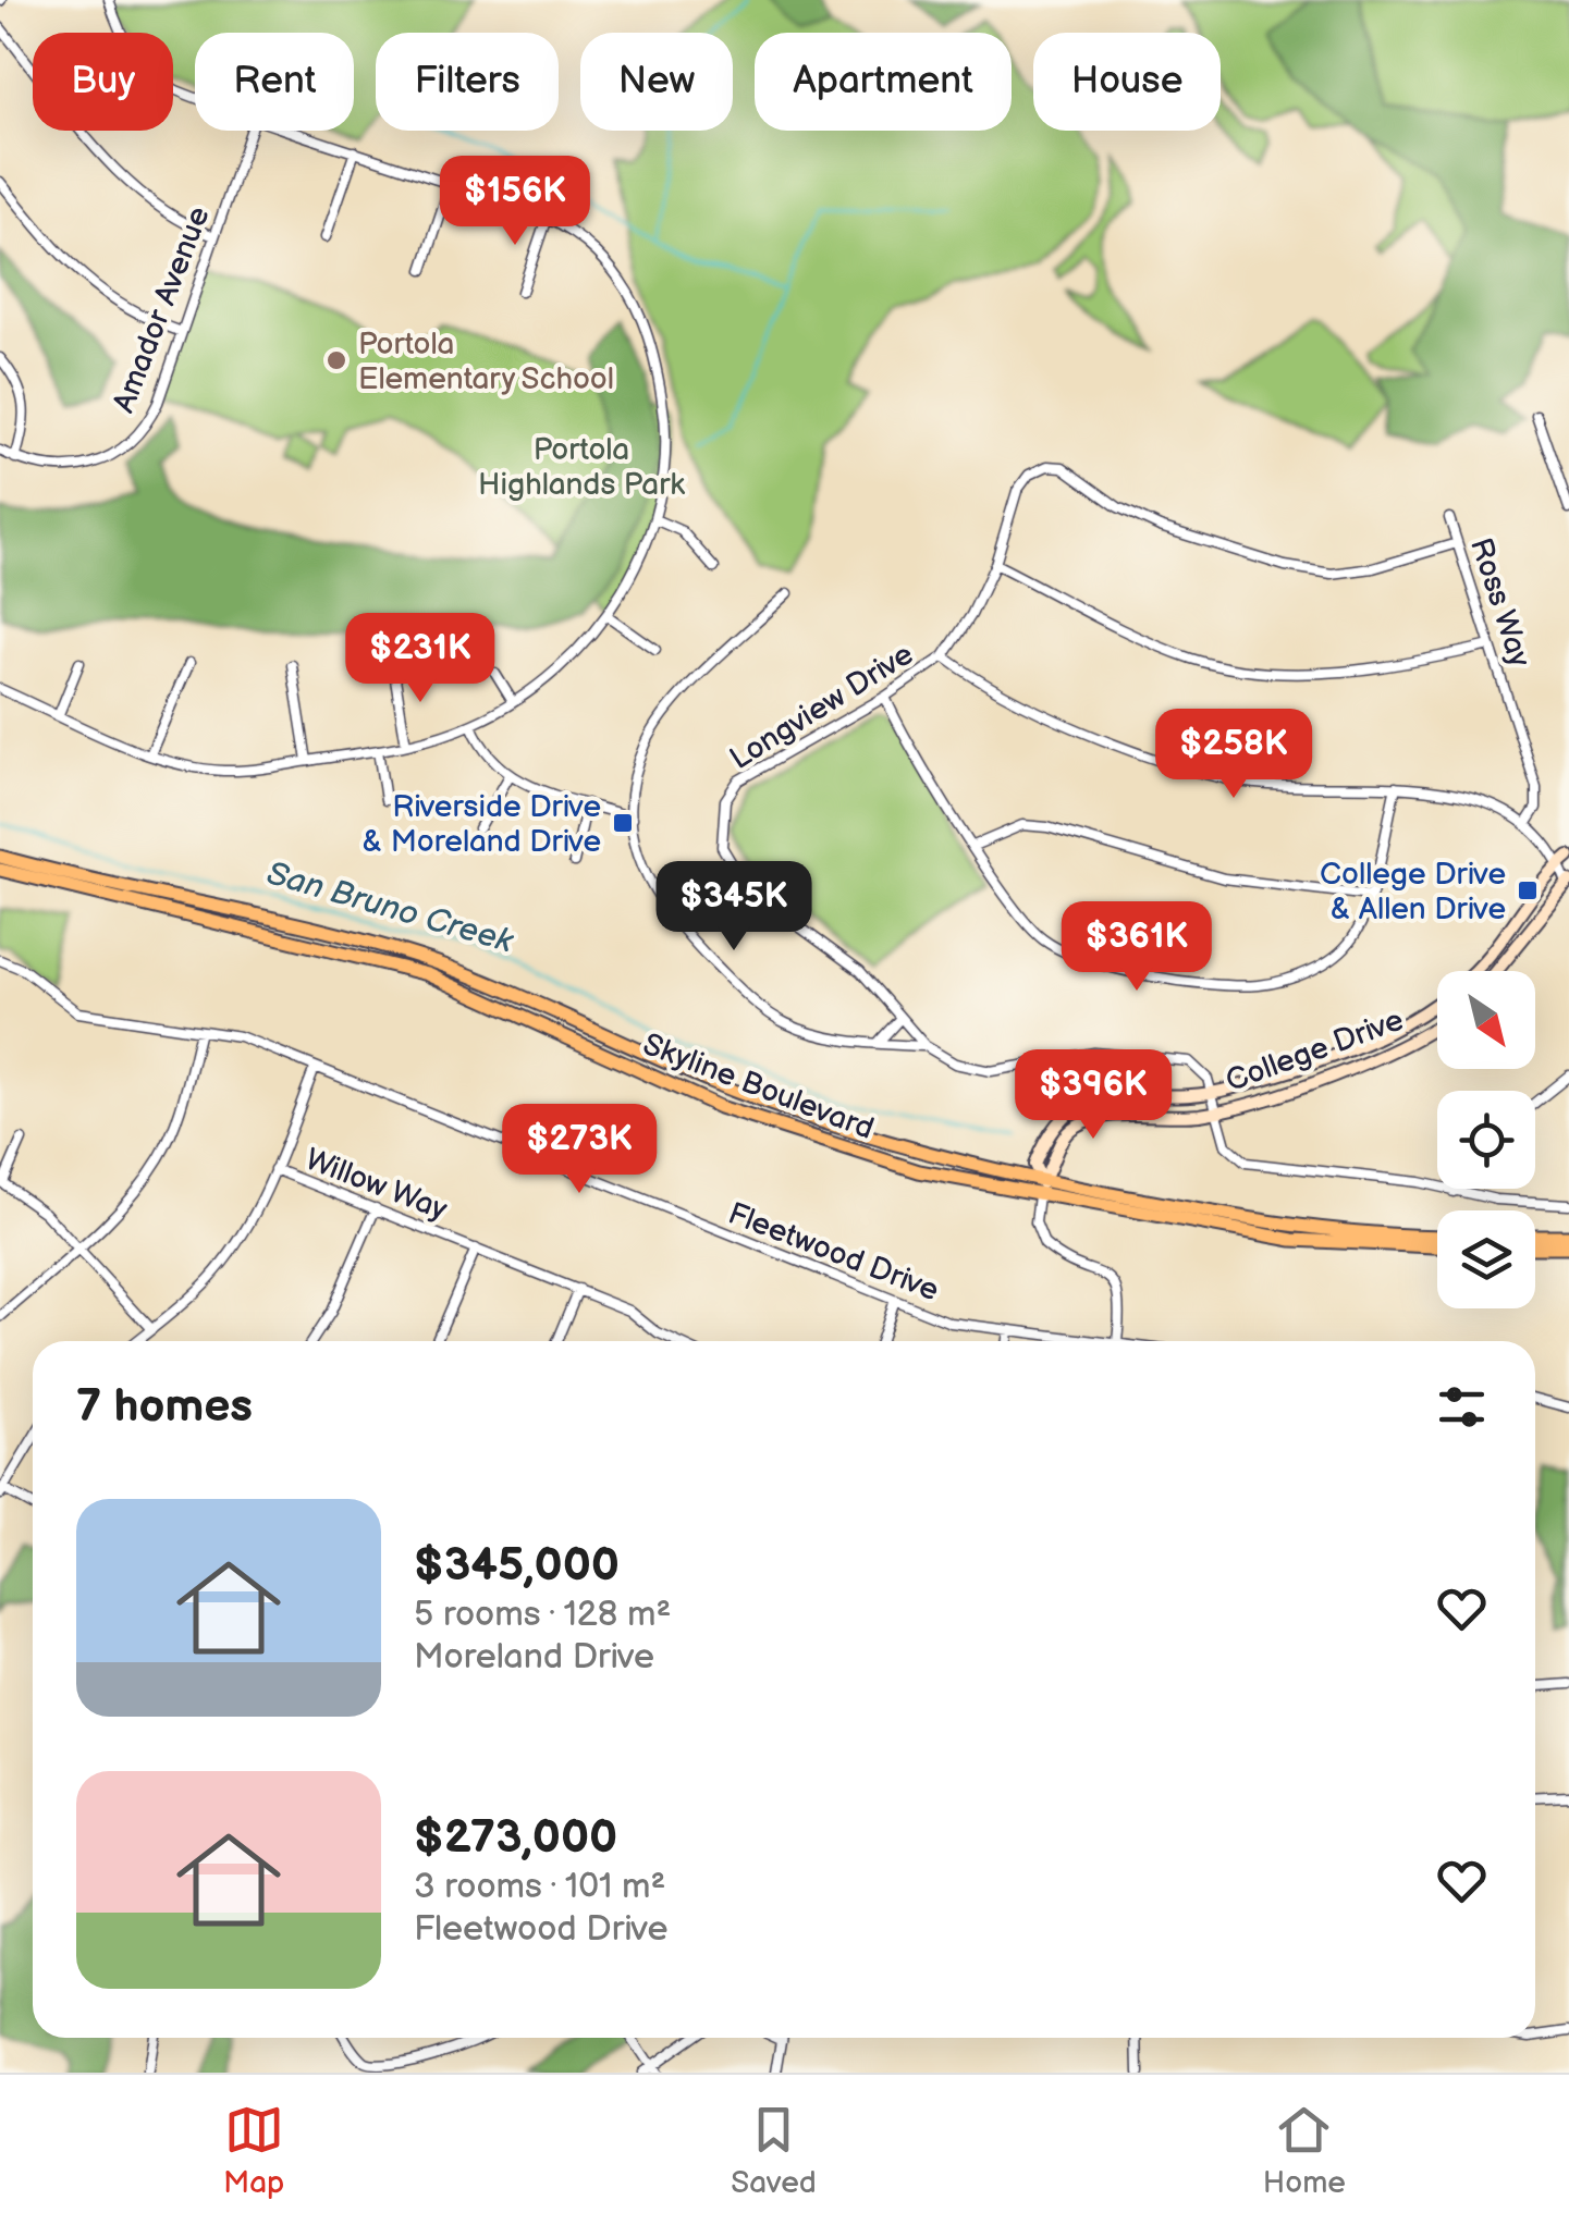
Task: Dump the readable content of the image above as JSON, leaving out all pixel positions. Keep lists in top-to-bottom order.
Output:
{
  "streets": {
    "main road": ["Skyline Boulevard"],
    "street": [
      "Amador Avenue",
      "Ross Way",
      "Longview Drive",
      "College Drive",
      "Willow Way",
      "Fleetwood Drive"
    ]
  },
  "crossings": [
    ["Ross Way", "Longview Drive"],
    ["Longview Drive", "College Drive"],
    ["College Drive", "Skyline Boulevard"]
  ],
  "water": ["San Bruno Creek"],
  "parks": ["Portola Highlands Park"],
  "places": {
    "other": ["Portola Elementary School"],
    "transit": ["Riverside Drive & Moreland Drive", "College Drive & Allen Drive"]
  },
  "north": "bottom right",
  "page": {
    "chip": [
      "Buy",
      "Rent",
      "Filters",
      "New",
      "Apartment",
      "House"
    ],
    "price": [
      "$156K",
      "$231K",
      "$258K",
      "$345K",
      "$361K",
      "$396K",
      "$273K"
    ],
    "heading": "7 homes",
    "list": [
      {
        "name": "$345,000",
        "note": "5 rooms · 128 m² · Moreland Drive"
      },
      {
        "name": "$273,000",
        "note": "3 rooms · 101 m² · Fleetwood Drive"
      }
    ],
    "tabs": ["Map", "Saved", "Home"]
  }
}
